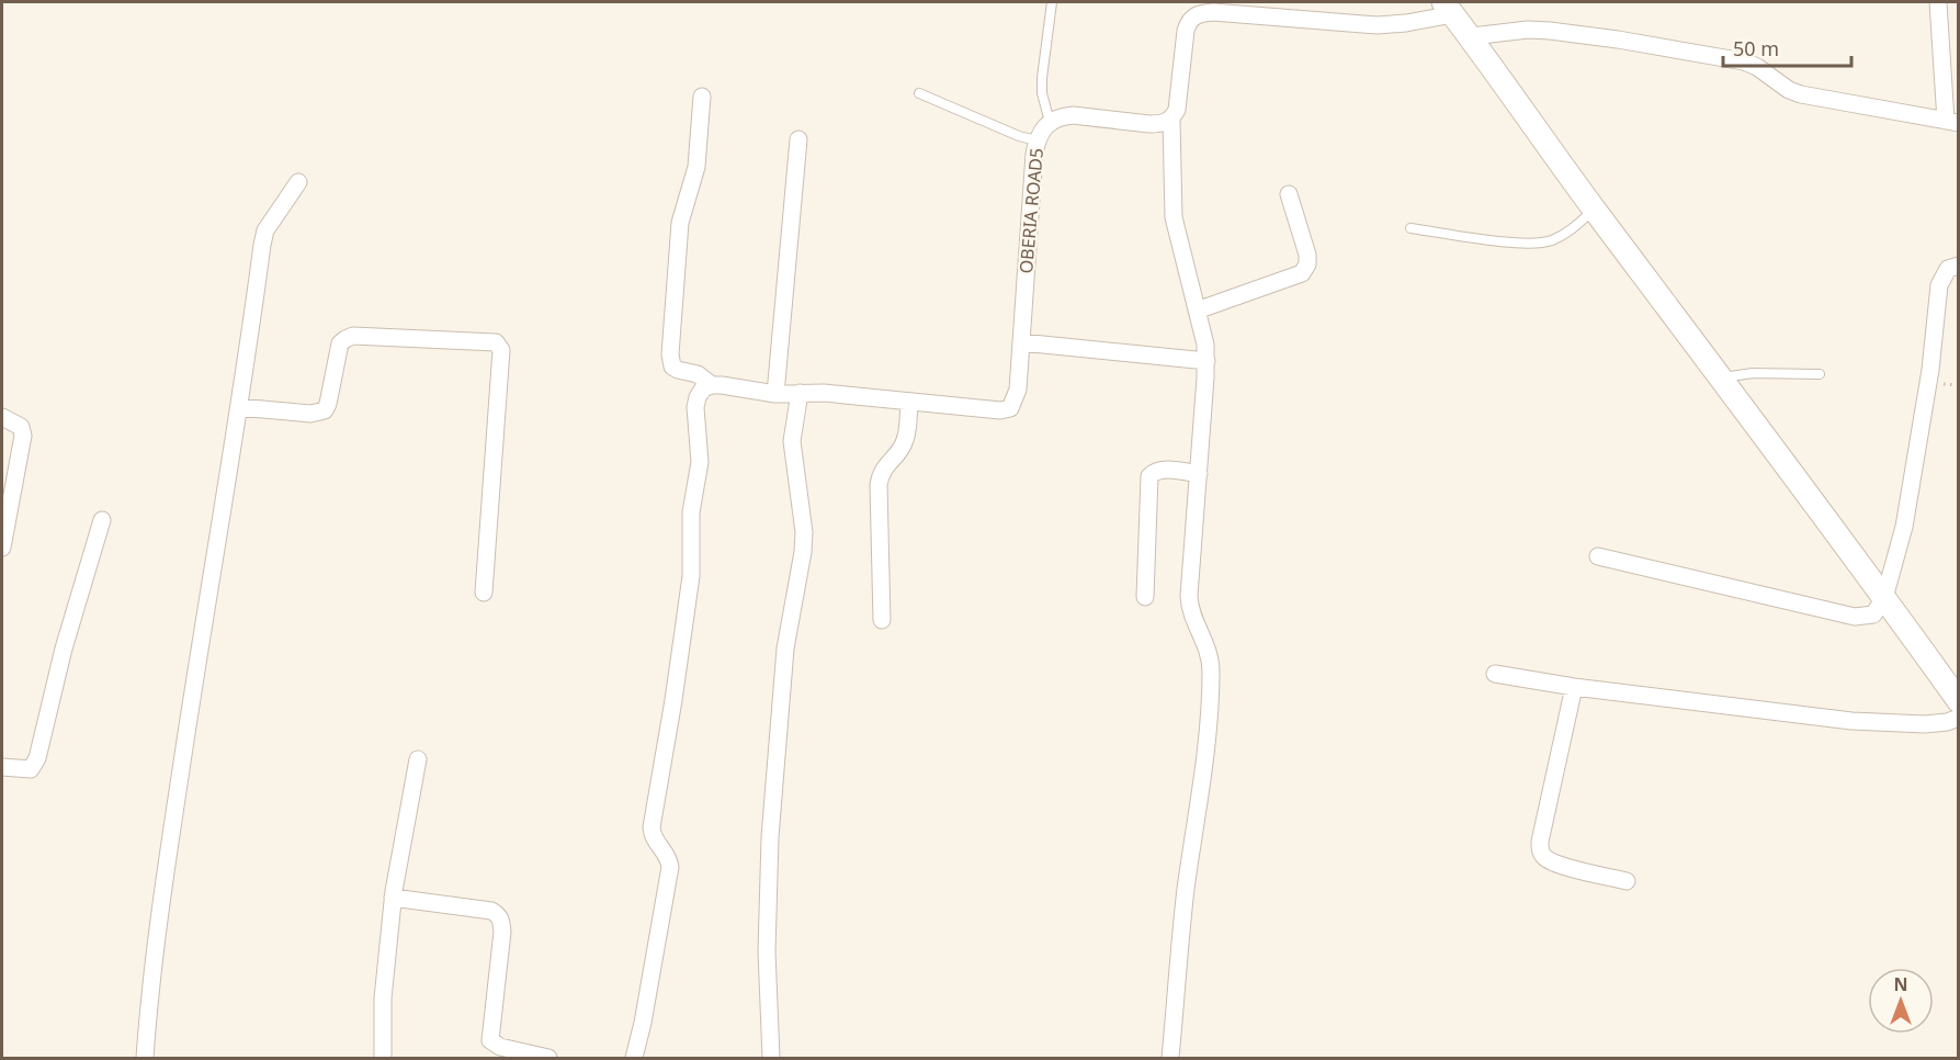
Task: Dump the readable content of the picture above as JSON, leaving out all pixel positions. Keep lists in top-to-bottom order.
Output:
{
  "streets": {
    "street": ["OBERIA ROAD5"]
  },
  "scale_bar": "50 m",
  "north": "top"
}
